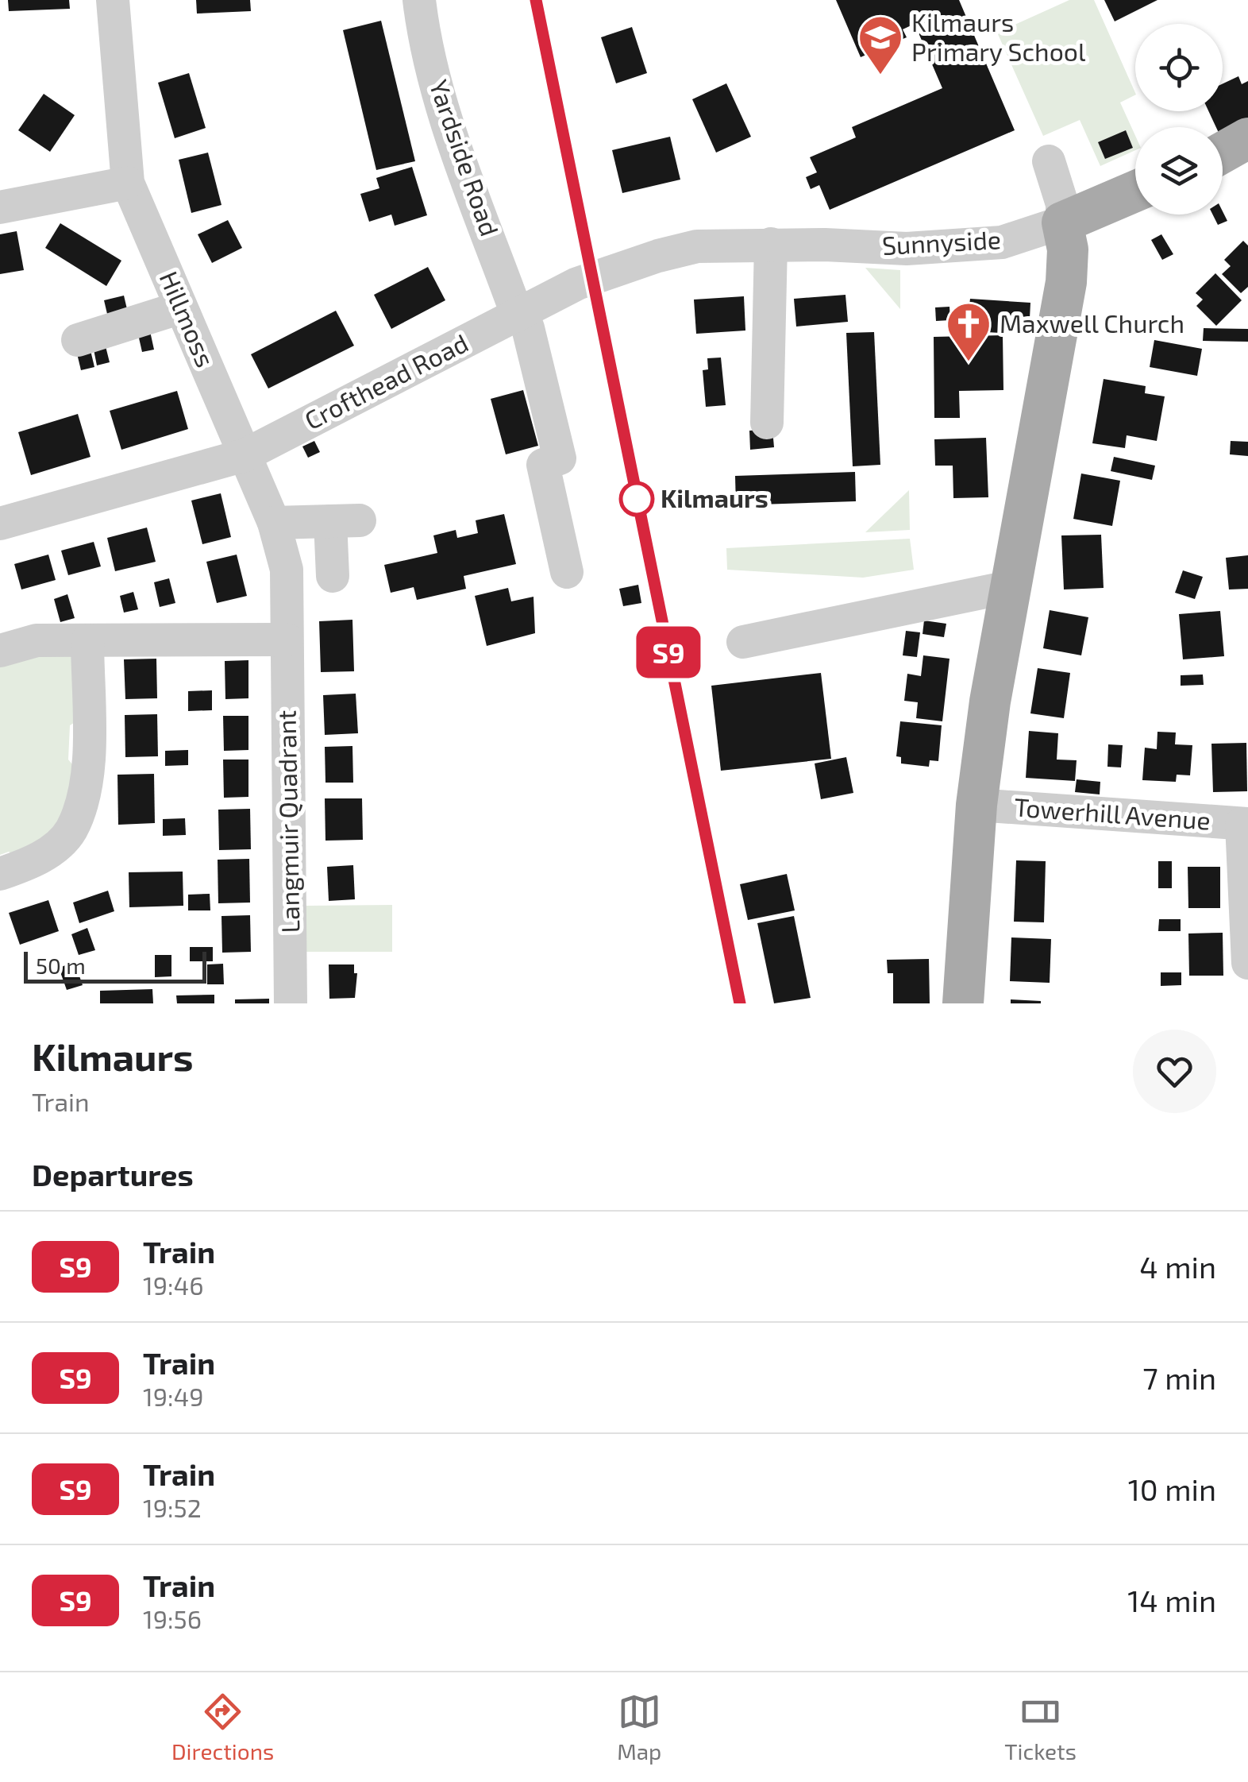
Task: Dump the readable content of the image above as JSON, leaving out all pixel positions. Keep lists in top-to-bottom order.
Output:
{
  "streets": {
    "main road": ["Sunnyside"],
    "street": [
      "Yardside Road",
      "Hillmoss",
      "Crofthead Road",
      "Towerhill Avenue",
      "Langmuir Quadrant"
    ]
  },
  "crossings": [
    ["Yardside Road", "Crofthead Road"],
    ["Sunnyside", "Crofthead Road"],
    ["Hillmoss", "Crofthead Road"],
    ["Hillmoss", "Langmuir Quadrant"],
    ["Crofthead Road", "Langmuir Quadrant"]
  ],
  "places": {
    "school or university": ["Kilmaurs Primary School"],
    "church": ["Maxwell Church"],
    "other": ["Kilmaurs"]
  },
  "scale_bar": "50 m",
  "page": {
    "on_map": "S9",
    "scale": "50 m",
    "heading": [
      ["Kilmaurs", "Train"],
      "Departures"
    ],
    "list": [
      {
        "mark": "S9",
        "name": "Train",
        "note": "19:46",
        "value": "4 min"
      },
      {
        "mark": "S9",
        "name": "Train",
        "note": "19:49",
        "value": "7 min"
      },
      {
        "mark": "S9",
        "name": "Train",
        "note": "19:52",
        "value": "10 min"
      },
      {
        "mark": "S9",
        "name": "Train",
        "note": "19:56",
        "value": "14 min"
      }
    ],
    "tabs": ["Directions", "Map", "Tickets"]
  }
}
